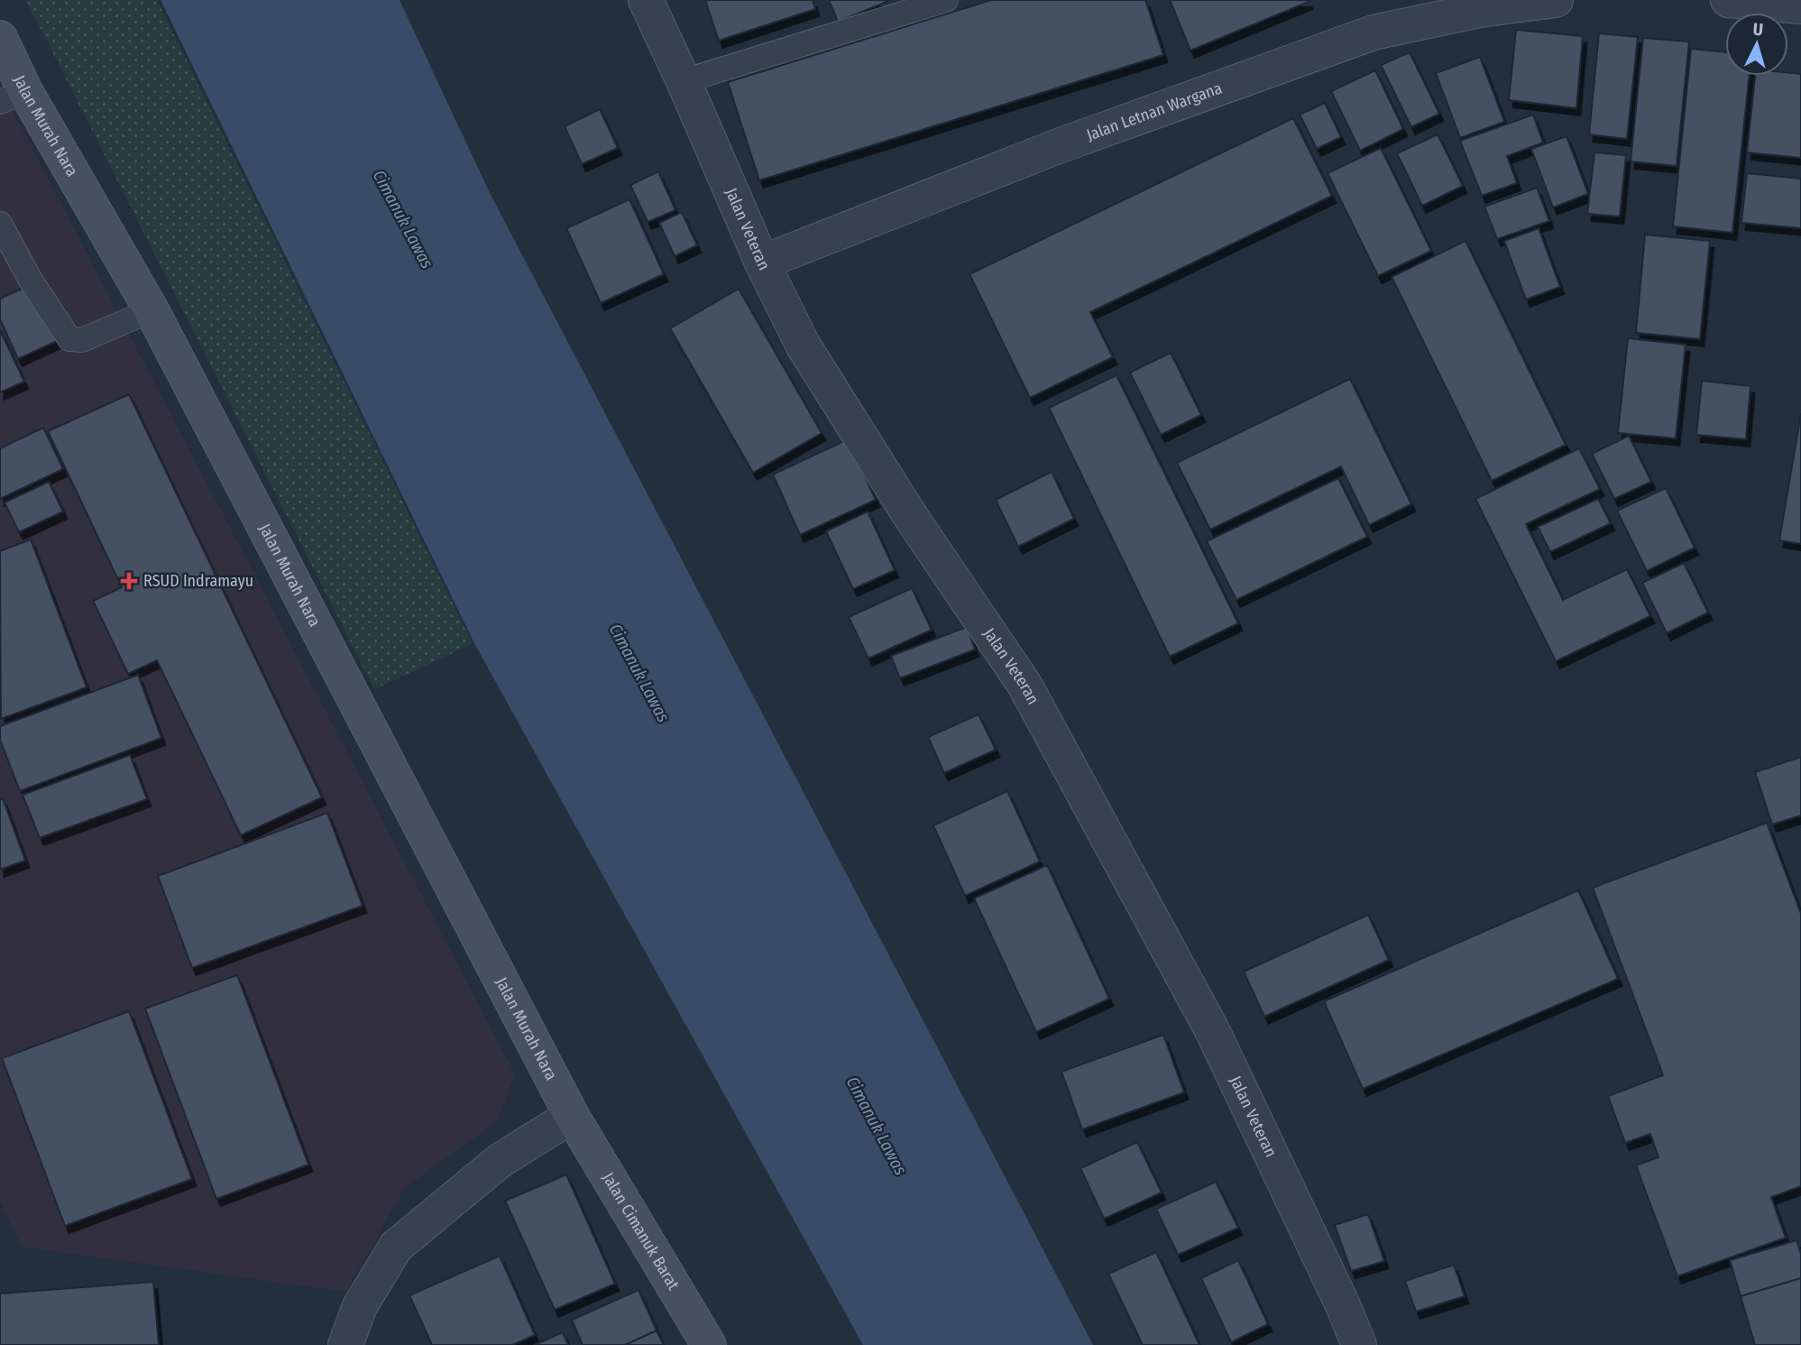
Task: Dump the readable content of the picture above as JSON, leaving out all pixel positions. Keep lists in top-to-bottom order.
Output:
{
  "streets": {
    "street": [
      "Jalan Letnan Wargana",
      "Jalan Murah Nara",
      "Jalan Veteran",
      "Jalan Cimanuk Barat"
    ]
  },
  "crossings": [
    ["Jalan Letnan Wargana", "Jalan Veteran"],
    ["Jalan Murah Nara", "Jalan Cimanuk Barat"]
  ],
  "water": ["Cimanuk Lawas"],
  "places": {
    "health": ["RSUD Indramayu"]
  },
  "north": "top"
}
